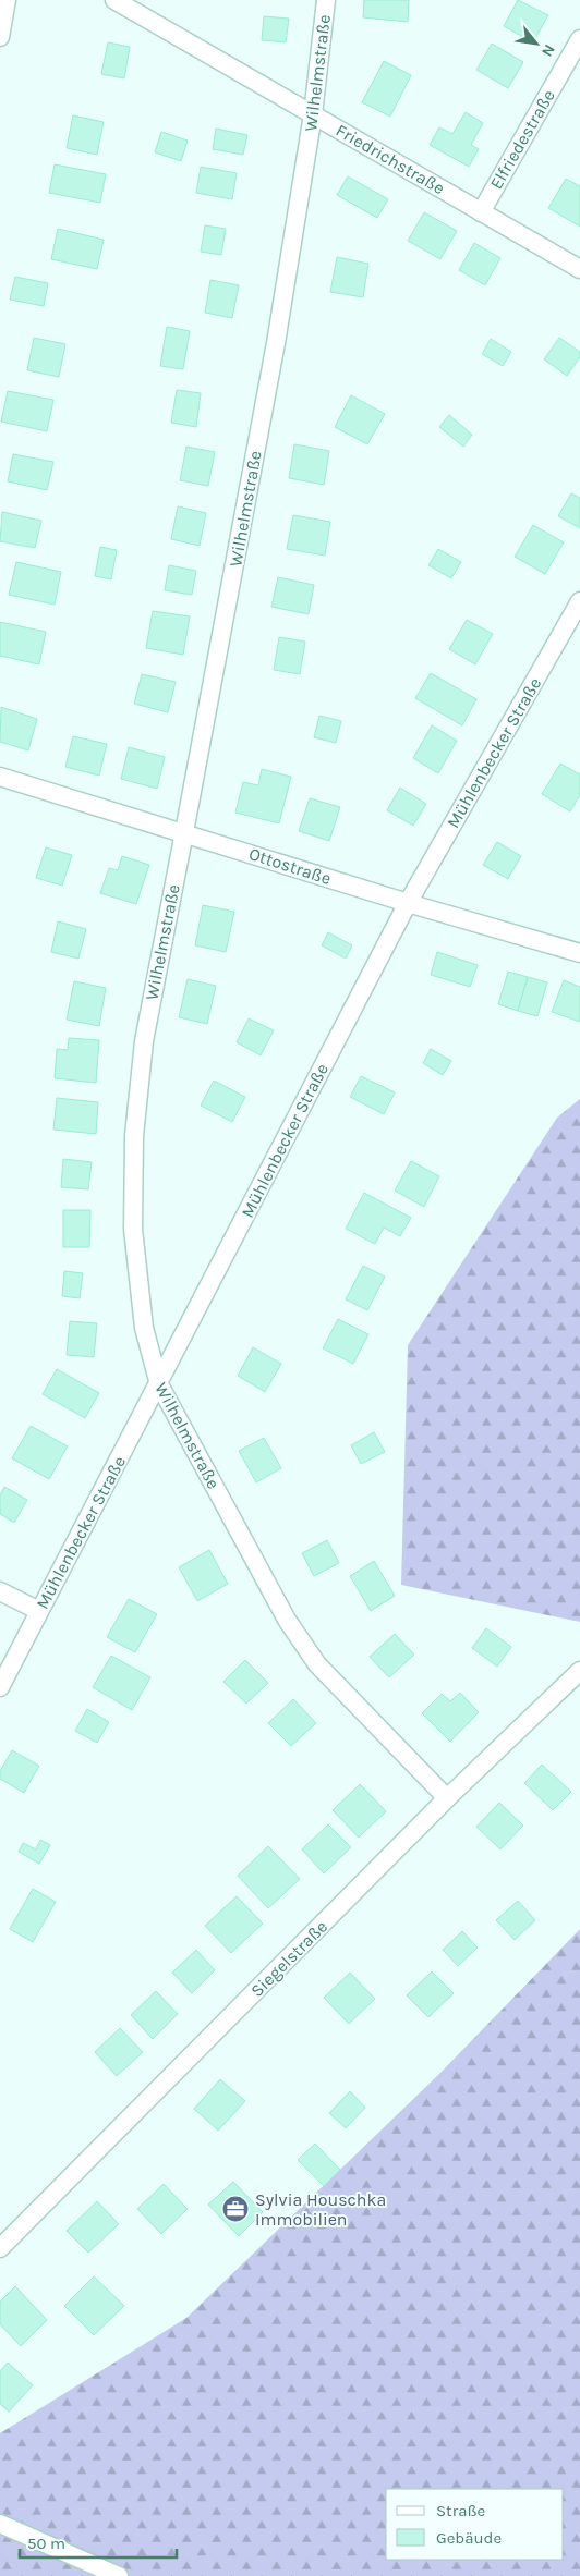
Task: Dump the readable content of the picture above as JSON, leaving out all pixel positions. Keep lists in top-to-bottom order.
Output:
{
  "streets": {
    "street": [
      "Wilhelmstraße",
      "Elfriedestraße",
      "Friedrichstraße",
      "Mühlenbecker Straße",
      "Ottostraße",
      "Siegelstraße"
    ]
  },
  "crossings": [
    ["Wilhelmstraße", "Friedrichstraße"],
    ["Wilhelmstraße", "Mühlenbecker Straße"],
    ["Wilhelmstraße", "Ottostraße"],
    ["Wilhelmstraße", "Siegelstraße"],
    ["Elfriedestraße", "Friedrichstraße"],
    ["Mühlenbecker Straße", "Ottostraße"]
  ],
  "places": {
    "office": ["Sylvia Houschka Immobilien"]
  },
  "legend": ["Straße", "Gebäude"],
  "scale_bar": "50 m",
  "north": "bottom right"
}
